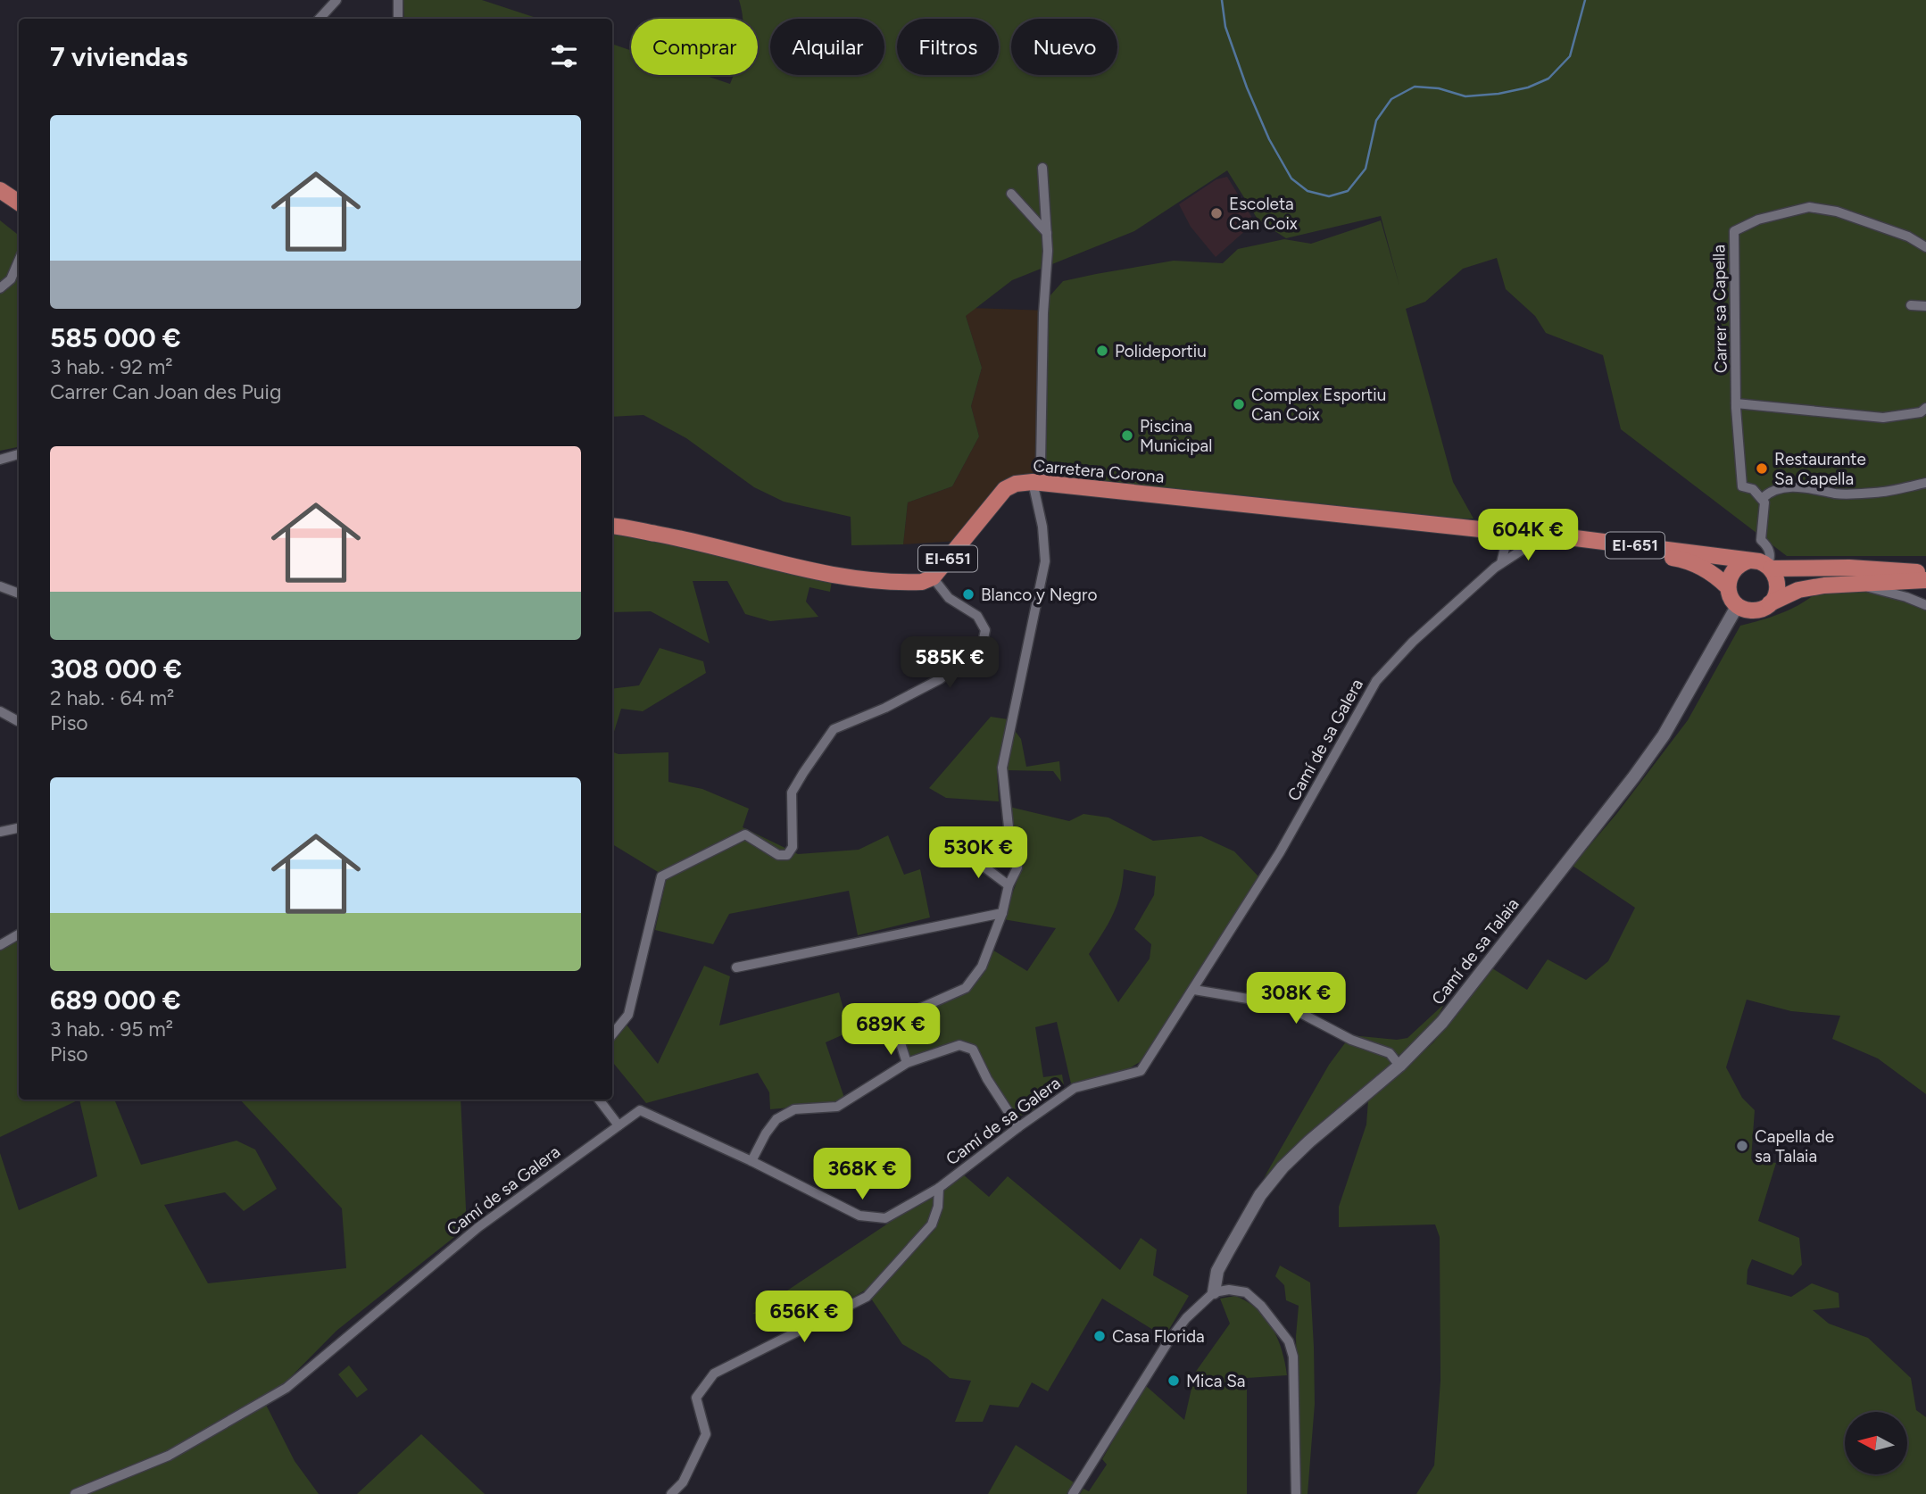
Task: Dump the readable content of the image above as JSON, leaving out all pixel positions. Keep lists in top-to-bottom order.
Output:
{
  "streets": {
    "main road": ["Carretera Corona", "EI-651"],
    "street": ["Carrer sa Capella", "Camí de sa Galera", "Camí de sa Talaia"]
  },
  "crossings": [
    ["Carretera Corona", "EI-651"],
    ["Carretera Corona", "Camí de sa Galera"],
    ["Carretera Corona", "Camí de sa Talaia"],
    ["EI-651", "Camí de sa Talaia"]
  ],
  "places": [
    "Escoleta Can Coix",
    "Polideportiu",
    "Complex Esportiu Can Coix",
    "Piscina Municipal",
    "Restaurante Sa Capella",
    "Blanco y Negro",
    "Capella de sa Talaia",
    "Casa Florida",
    "Mica Sa"
  ],
  "north": "left",
  "page": {
    "chip": [
      "Comprar",
      "Alquilar",
      "Filtros",
      "Nuevo"
    ],
    "heading": "7 viviendas",
    "list": [
      {
        "name": "585 000 €",
        "note": "3 hab. · 92 m² · Carrer Can Joan des Puig"
      },
      {
        "name": "308 000 €",
        "note": "2 hab. · 64 m² · Piso"
      },
      {
        "name": "689 000 €",
        "note": "3 hab. · 95 m² · Piso"
      }
    ],
    "price": [
      "604K €",
      "585K €",
      "530K €",
      "308K €",
      "689K €",
      "368K €",
      "656K €"
    ]
  }
}
